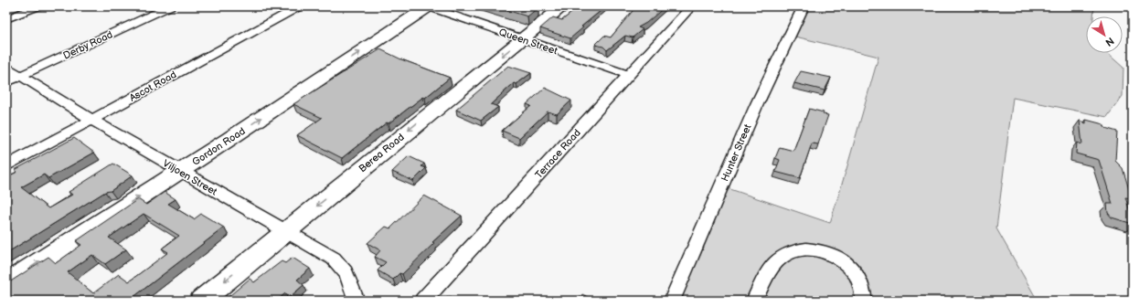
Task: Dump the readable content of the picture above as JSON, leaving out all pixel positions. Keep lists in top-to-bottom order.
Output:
{
  "streets": {
    "street": [
      "Queen Street",
      "Derby Road",
      "Ascot Road",
      "Gordon Road",
      "Berea Road",
      "Hunter Street",
      "Terrace Road",
      "Viljoen Street"
    ]
  },
  "crossings": [
    ["Queen Street", "Gordon Road"],
    ["Queen Street", "Berea Road"],
    ["Queen Street", "Terrace Road"],
    ["Derby Road", "Viljoen Street"],
    ["Ascot Road", "Viljoen Street"],
    ["Gordon Road", "Viljoen Street"],
    ["Berea Road", "Viljoen Street"]
  ],
  "one_way": ["Gordon Road", "Berea Road"],
  "north": "bottom right"
}
